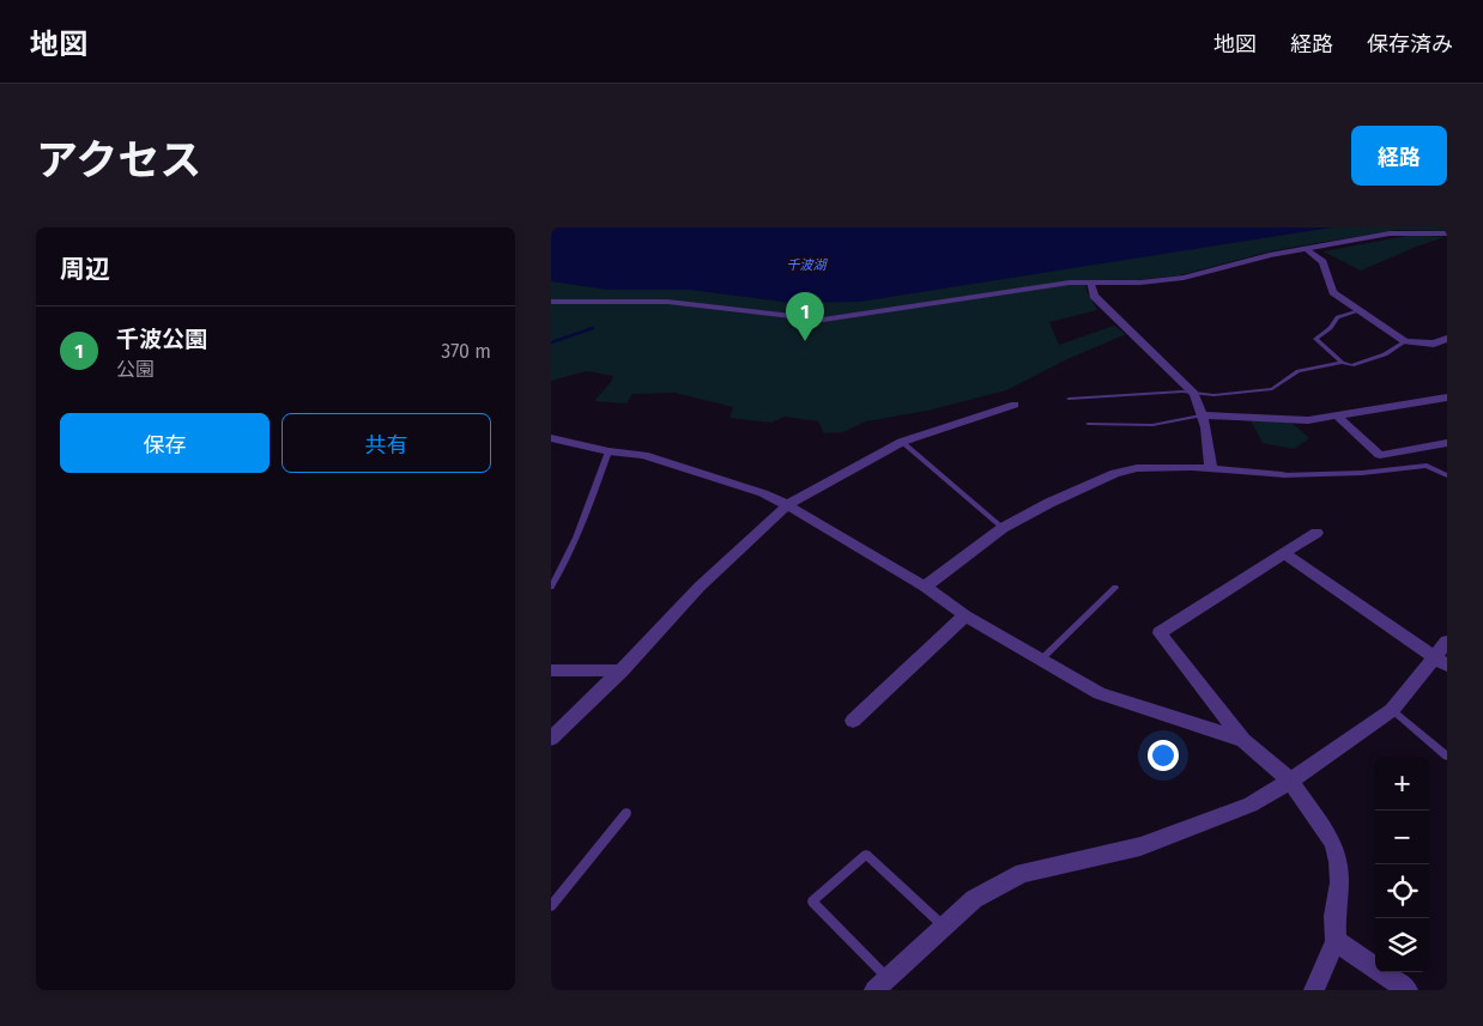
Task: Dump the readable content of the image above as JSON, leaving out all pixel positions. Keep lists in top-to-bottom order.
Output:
{
  "water": ["千波湖"],
  "page": {
    "header": "地図",
    "nav": ["地図", "経路", "保存済み"],
    "title": "アクセス",
    "buttons": [
      "経路",
      ["保存", "共有"]
    ],
    "heading": "周辺",
    "pins": "1",
    "list": [
      {
        "mark": "1",
        "name": "千波公園",
        "note": "公園",
        "value": "370 m"
      }
    ],
    "map_buttons": ["+", "−"]
  }
}
